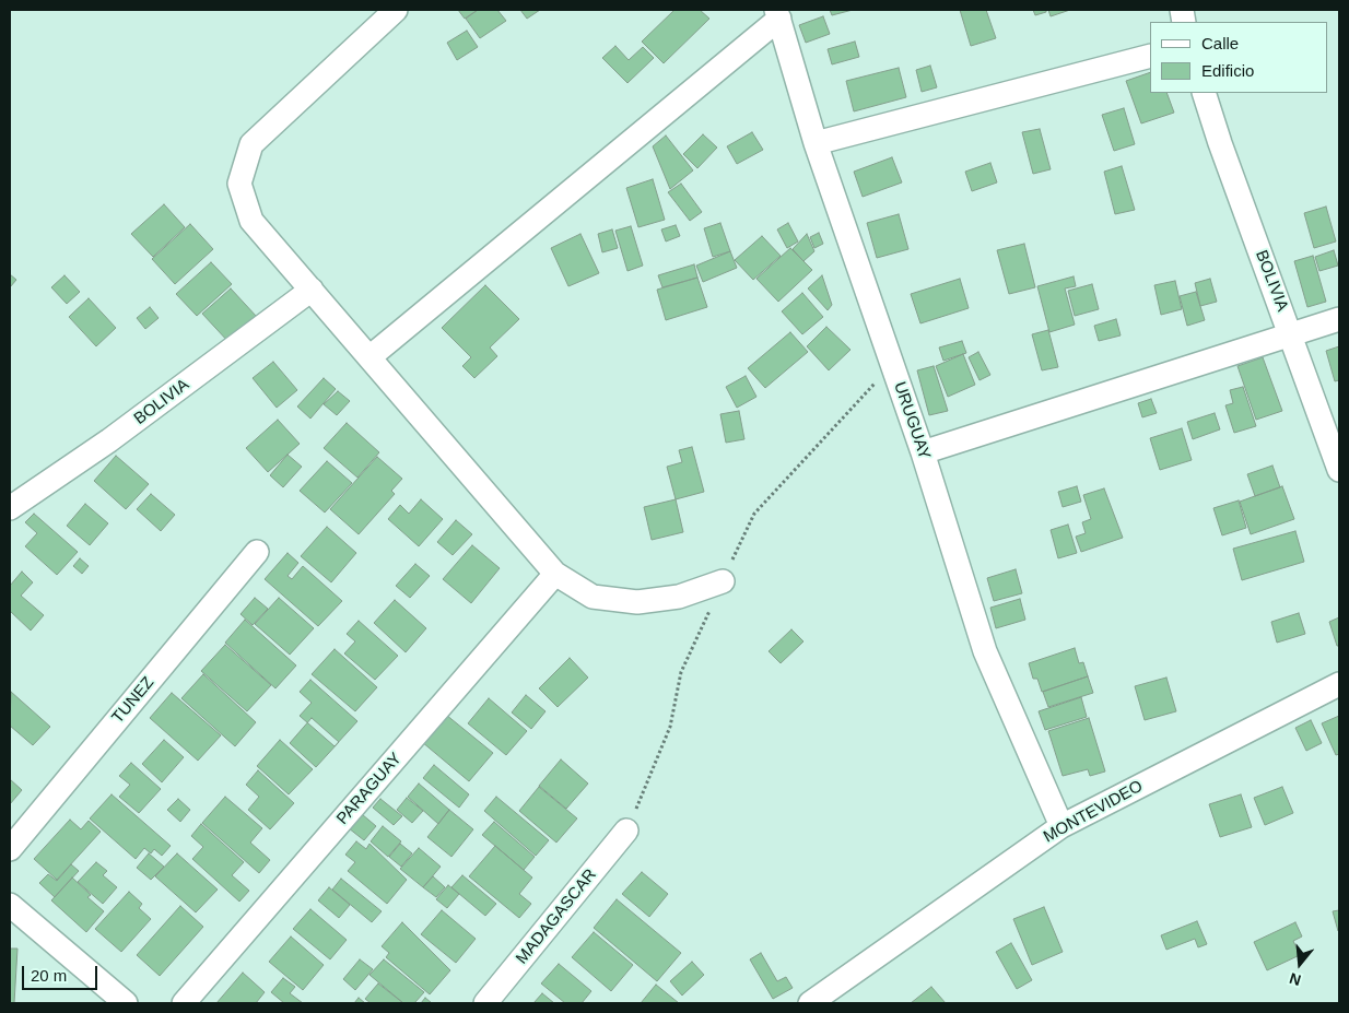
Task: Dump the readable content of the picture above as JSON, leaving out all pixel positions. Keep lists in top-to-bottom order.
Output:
{
  "streets": {
    "street": [
      "BOLIVIA",
      "URUGUAY",
      "TUNEZ",
      "PARAGUAY",
      "MONTEVIDEO",
      "MADAGASCAR"
    ]
  },
  "crossings": [
    ["URUGUAY", "MONTEVIDEO"]
  ],
  "legend": ["Calle", "Edificio"],
  "scale_bar": "20 m",
  "north": "bottom"
}
